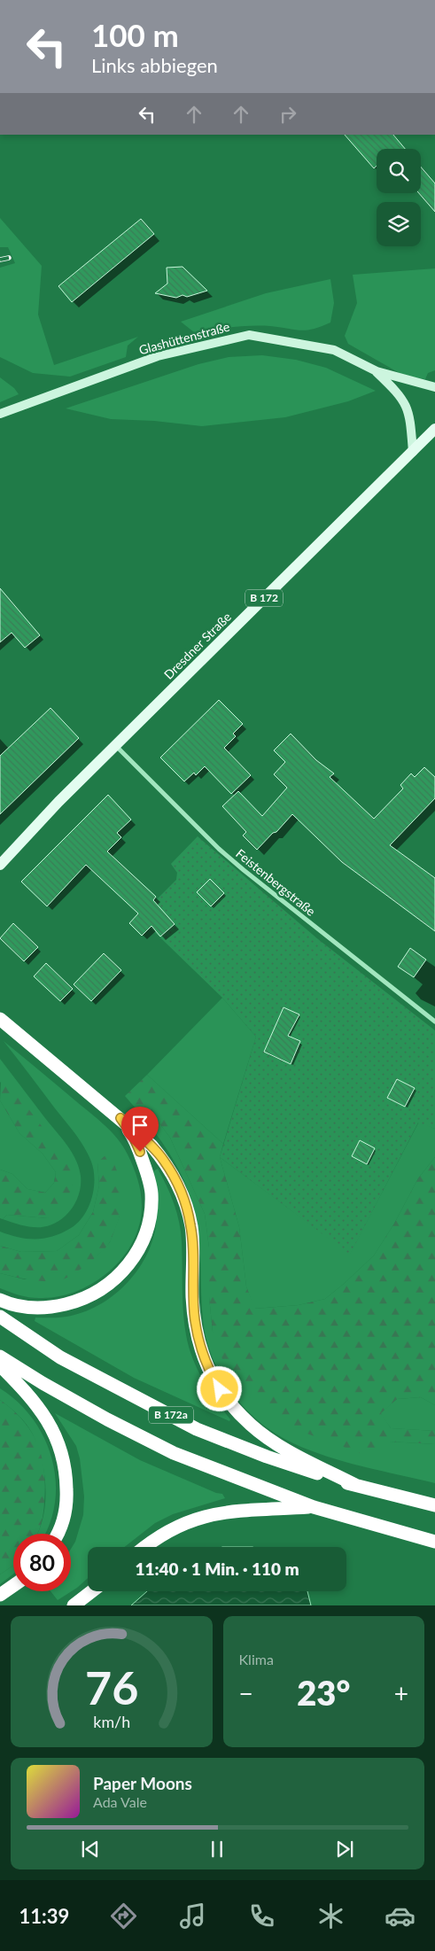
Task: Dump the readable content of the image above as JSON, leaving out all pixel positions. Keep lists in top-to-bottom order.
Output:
{
  "streets": {
    "highway": ["B 172a"],
    "main road": ["B 172", "Dresdner Straße"],
    "street": ["Glashüttenstraße", "Feistenbergstraße"]
  },
  "crossings": [
    ["Glashüttenstraße", "Dresdner Straße"],
    ["Dresdner Straße", "Feistenbergstraße"]
  ],
  "page": {
    "turn": ["100 m", "Links abbiegen"],
    "limit": "80",
    "trip": "11:40 · 1 Min. · 110 m",
    "tile": "Klima",
    "heat": ["−", "23°", "+"],
    "song": ["Paper Moons", "Ada Vale"],
    "tabs": "11:39",
    "gauge": ["76", "km/h"]
  }
}
